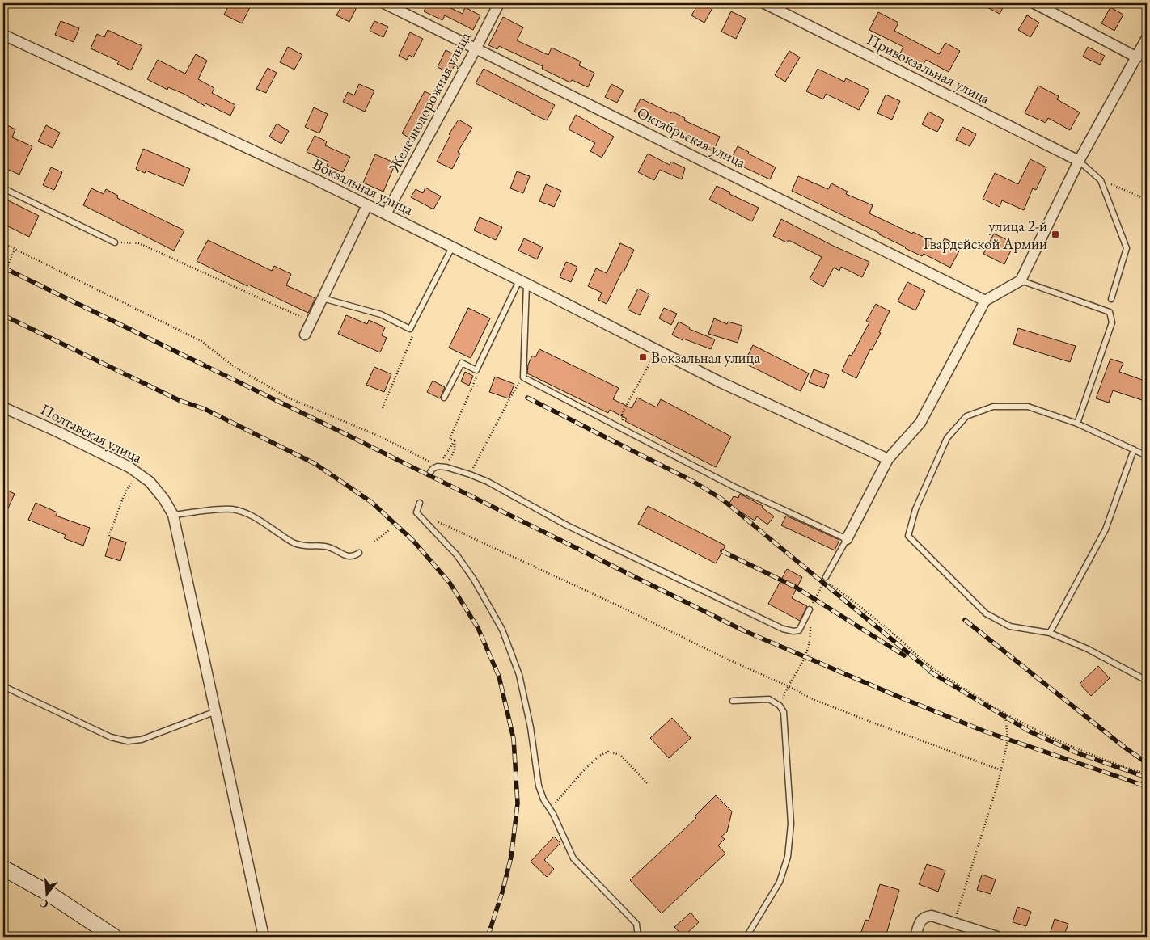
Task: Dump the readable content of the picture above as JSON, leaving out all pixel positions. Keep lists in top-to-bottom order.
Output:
{
  "streets": {
    "street": [
      "Привокзальная улица",
      "Железнодорожная улица",
      "Октябрьская улица",
      "Вокзальная улица",
      "Полтавская улица"
    ]
  },
  "crossings": [
    ["Железнодорожная улица", "Октябрьская улица"],
    ["Железнодорожная улица", "Вокзальная улица"]
  ],
  "places": {
    "transit": ["улица 2-й Гвардейской Армии", "Вокзальная улица"]
  },
  "north": "bottom"
}
